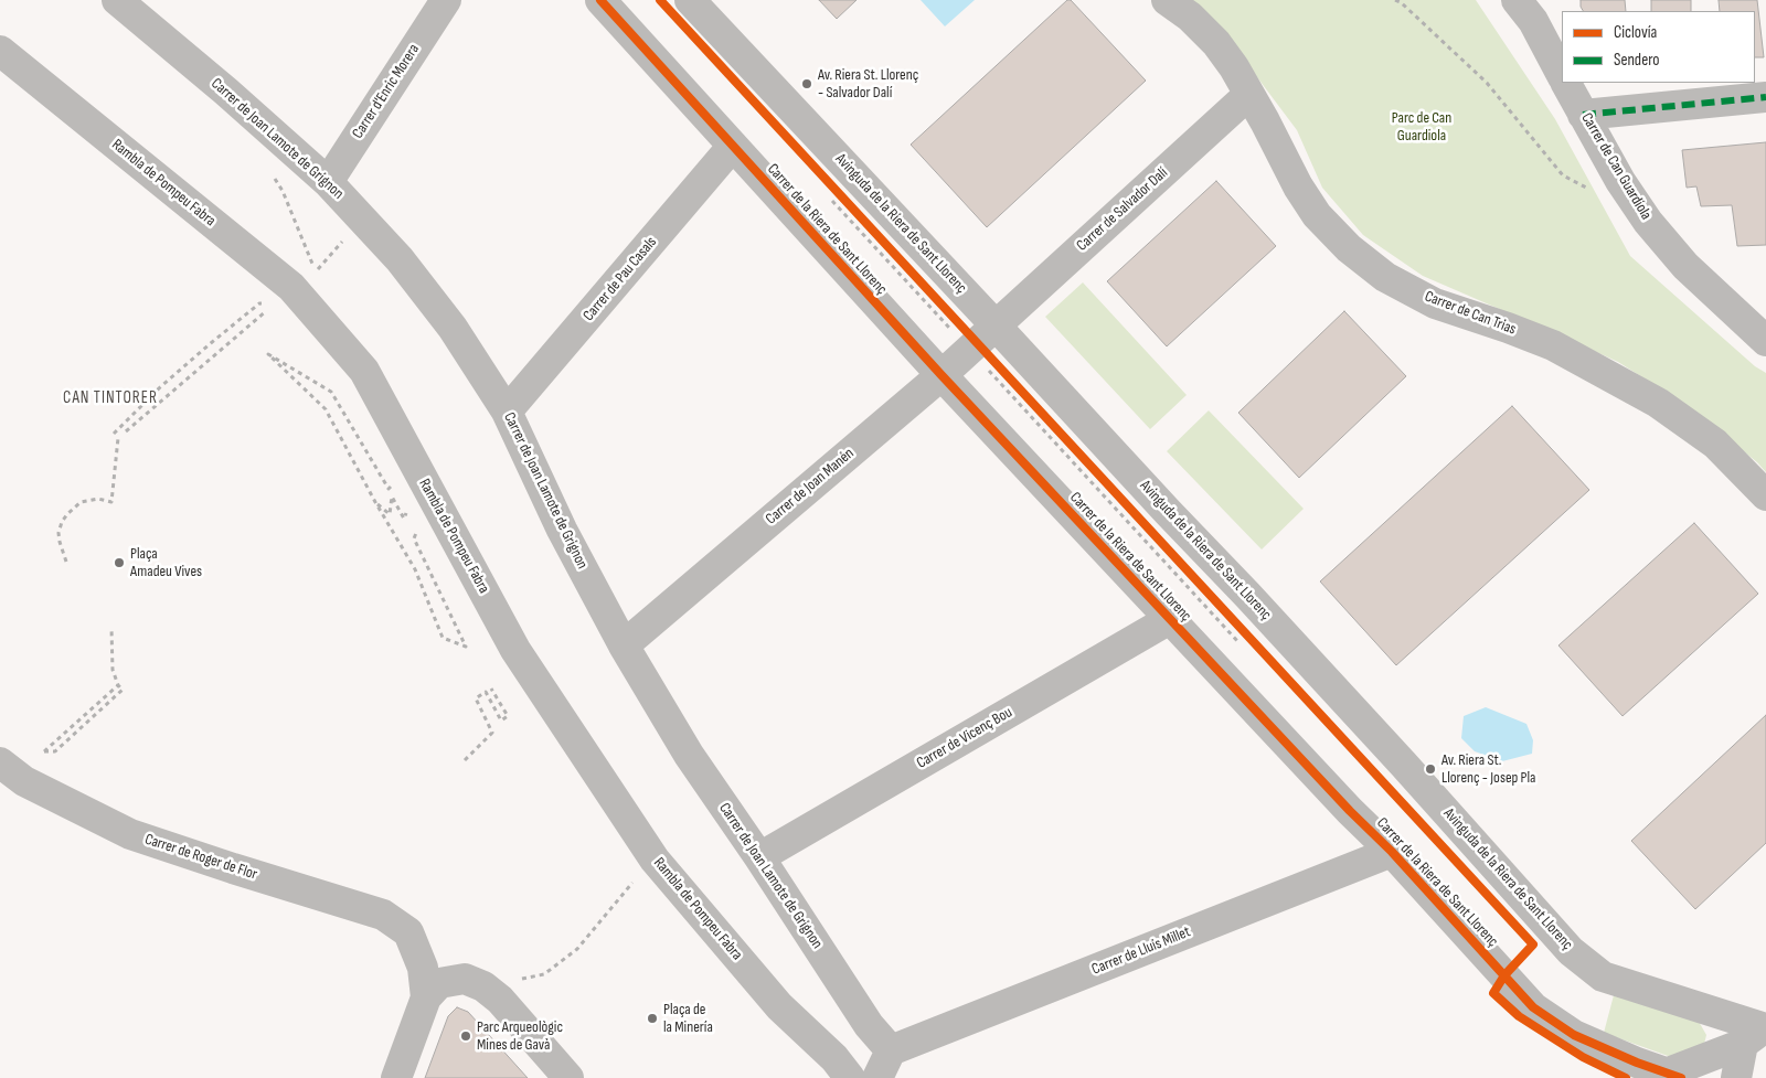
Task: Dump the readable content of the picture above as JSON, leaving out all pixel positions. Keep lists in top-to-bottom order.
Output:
{
  "streets": {
    "street": [
      "Carrer d'Enric Morera",
      "Carrer de Joan Lamote de Grignon",
      "Carrer de Can Guardiola",
      "Rambla de Pompeu Fabra",
      "Carrer de Salvador Dalí",
      "Avinguda de la Riera de Sant Llorenç",
      "Carrer de la Riera de Sant Llorenç",
      "Carrer de Pau Casals",
      "Carrer de Can Trias",
      "Carrer de Joan Manén",
      "Carrer de Vicenç Bou",
      "Carrer de Roger de Flor",
      "Carrer de Lluís Millet"
    ]
  },
  "crossings": [
    ["Carrer d'Enric Morera", "Carrer de Joan Lamote de Grignon"],
    ["Carrer de Joan Lamote de Grignon", "Carrer de Pau Casals"],
    ["Carrer de Joan Lamote de Grignon", "Carrer de Joan Manén"],
    ["Carrer de Joan Lamote de Grignon", "Carrer de Vicenç Bou"],
    ["Carrer de Joan Lamote de Grignon", "Carrer de Lluís Millet"],
    ["Carrer de Salvador Dalí", "Avinguda de la Riera de Sant Llorenç"],
    ["Carrer de Salvador Dalí", "Carrer de Can Trias"],
    ["Carrer de Salvador Dalí", "Carrer de Joan Manén"],
    ["Avinguda de la Riera de Sant Llorenç", "Carrer de Joan Manén"],
    ["Carrer de la Riera de Sant Llorenç", "Carrer de Pau Casals"],
    ["Carrer de la Riera de Sant Llorenç", "Carrer de Joan Manén"],
    ["Carrer de la Riera de Sant Llorenç", "Carrer de Vicenç Bou"],
    ["Carrer de la Riera de Sant Llorenç", "Carrer de Lluís Millet"]
  ],
  "districts": ["CAN TINTORER"],
  "parks": ["Parc de Can Guardiola"],
  "places": [
    "Av. Riera St. Llorenç - Salvador Dalí",
    "Plaça Amadeu Vives",
    "Av. Riera St. Llorenç - Josep Pla",
    "Plaça de la Minería",
    "Parc Arqueològic Mines de Gavà"
  ],
  "legend": ["Ciclovía", "Sendero"]
}
